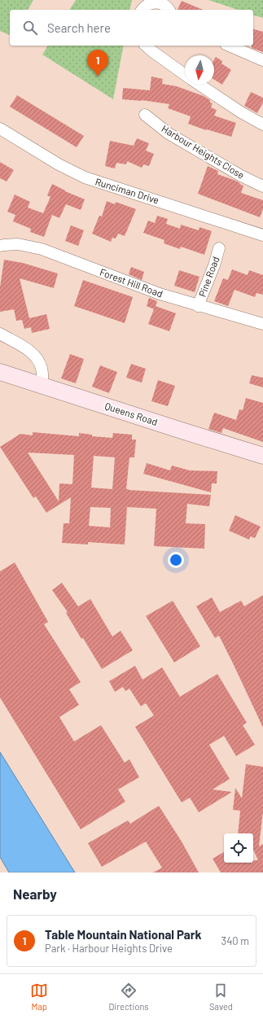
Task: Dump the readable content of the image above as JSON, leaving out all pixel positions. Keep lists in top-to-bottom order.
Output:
{
  "streets": {
    "main road": ["Queens Road"],
    "street": [
      "Harbour Heights Close",
      "Runciman Drive",
      "Pine Road",
      "Forest Hill Road"
    ]
  },
  "crossings": [
    ["Pine Road", "Forest Hill Road"]
  ],
  "north": "bottom",
  "page": {
    "search": "Search here",
    "pins": "1",
    "heading": "Nearby",
    "list": [
      {
        "mark": "1",
        "name": "Table Mountain National Park",
        "note": "Park · Harbour Heights Drive",
        "value": "340 m"
      }
    ],
    "nav": ["Map", "Directions", "Saved"]
  }
}
